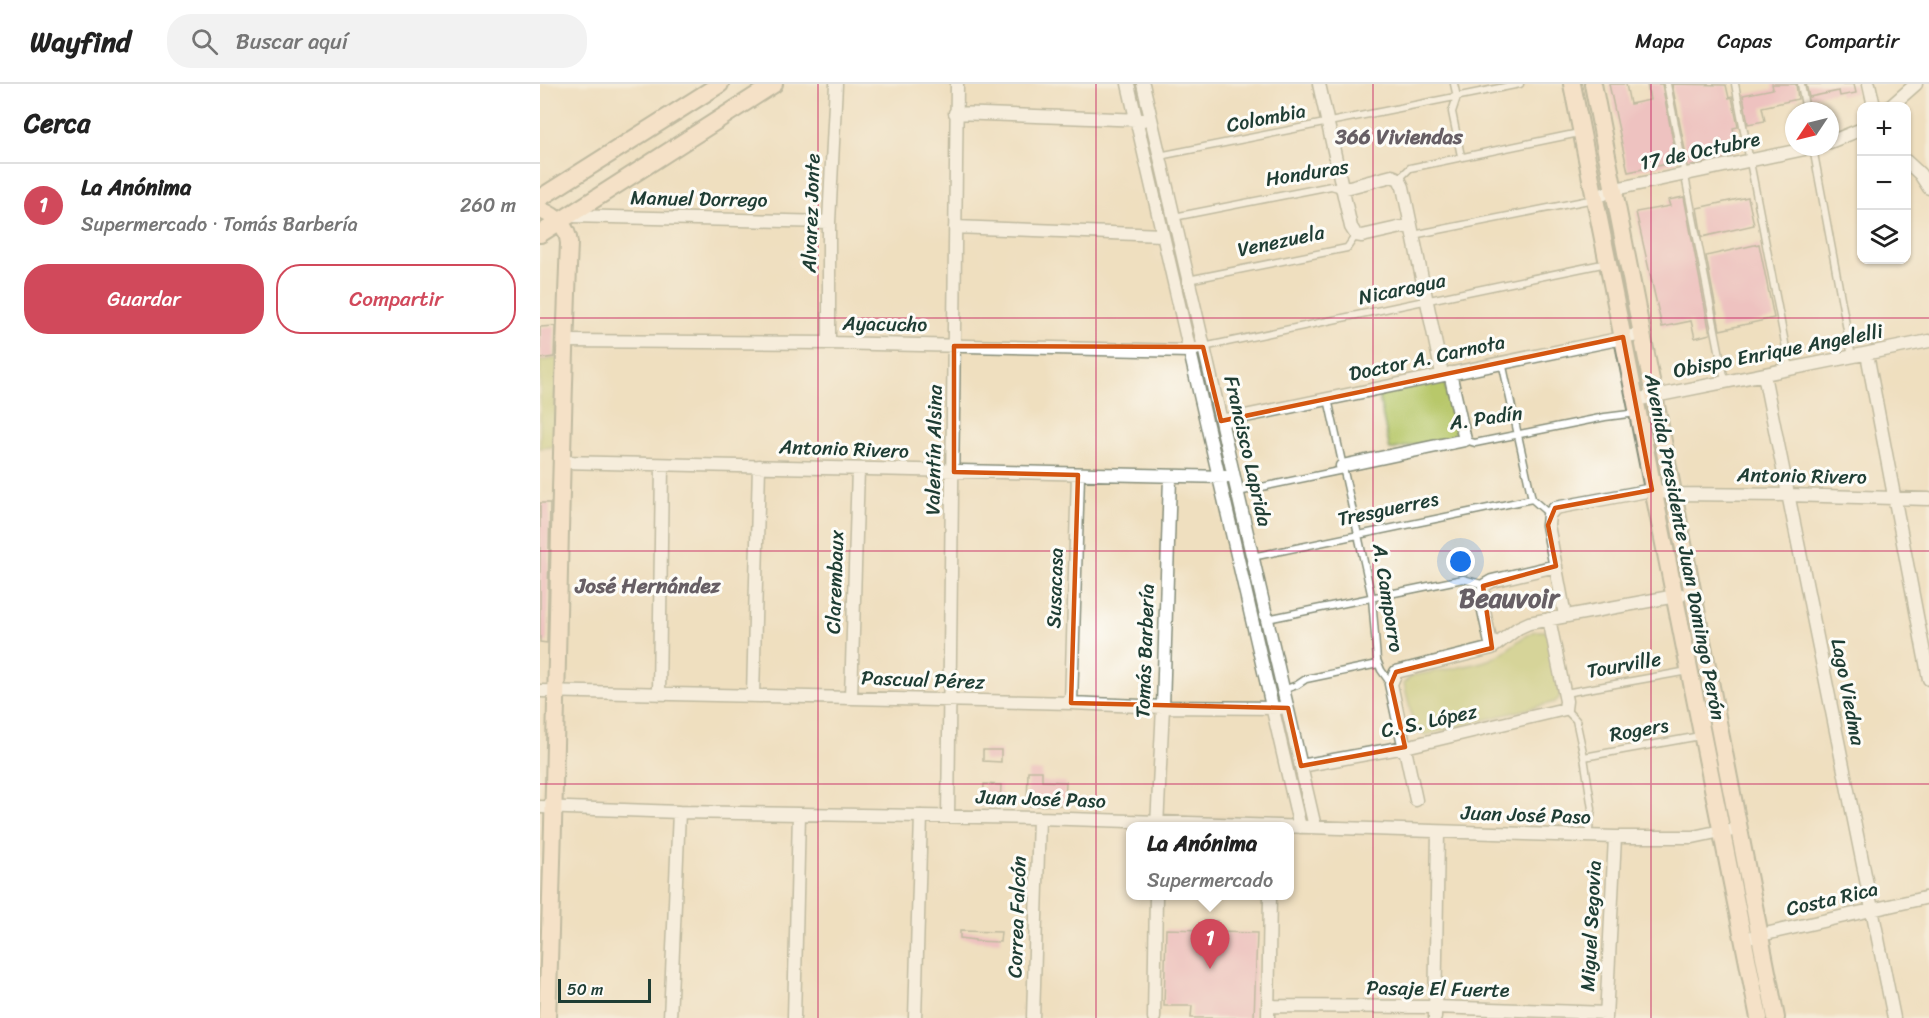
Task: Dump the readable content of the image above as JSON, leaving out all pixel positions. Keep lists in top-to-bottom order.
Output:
{
  "streets": {
    "main road": ["Avenida Presidente Juan Domingo Perón"],
    "street": [
      "17 de Octubre",
      "Honduras",
      "Manuel Dorrego",
      "Alvarez Jonte",
      "Venezuela",
      "Ayacucho",
      "Obispo Enrique Angelelli",
      "Doctor A. Carnota",
      "A. Padín",
      "Antonio Rivero",
      "Valentín Alsina",
      "Francisco Laprida",
      "Clarembaux",
      "Susacasa",
      "A. Camporro",
      "Tomás Barbería",
      "Pascual Pérez",
      "Lago Viedma",
      "C. S. López",
      "Juan José Paso",
      "Costa Rica",
      "Correa Falcón",
      "Miguel Segovia",
      "Pasaje El Fuerte"
    ],
    "lane": [
      "Colombia",
      "Nicaragua",
      "Tresguerres",
      "Tourville",
      "Rogers"
    ]
  },
  "crossings": [
    ["Colombia", "Francisco Laprida"],
    ["17 de Octubre", "Venezuela"],
    ["17 de Octubre", "Avenida Presidente Juan Domingo Perón"],
    ["Honduras", "Francisco Laprida"],
    ["Honduras", "Avenida Presidente Juan Domingo Perón"],
    ["Manuel Dorrego", "Alvarez Jonte"],
    ["Alvarez Jonte", "Ayacucho"],
    ["Venezuela", "Francisco Laprida"],
    ["Venezuela", "Avenida Presidente Juan Domingo Perón"],
    ["Nicaragua", "Ayacucho"],
    ["Nicaragua", "Francisco Laprida"],
    ["Nicaragua", "Avenida Presidente Juan Domingo Perón"],
    ["Ayacucho", "Valentín Alsina"],
    ["Ayacucho", "Francisco Laprida"],
    ["Obispo Enrique Angelelli", "A. Padín"],
    ["Obispo Enrique Angelelli", "Avenida Presidente Juan Domingo Perón"],
    ["Obispo Enrique Angelelli", "Lago Viedma"],
    ["Doctor A. Carnota", "Francisco Laprida"],
    ["Doctor A. Carnota", "Avenida Presidente Juan Domingo Perón"],
    ["Doctor A. Carnota", "A. Camporro"],
    ["A. Padín", "Francisco Laprida"],
    ["A. Padín", "Avenida Presidente Juan Domingo Perón"],
    ["A. Padín", "A. Camporro"],
    ["Antonio Rivero", "Valentín Alsina"],
    ["Antonio Rivero", "Francisco Laprida"],
    ["Antonio Rivero", "Avenida Presidente Juan Domingo Perón"],
    ["Antonio Rivero", "Clarembaux"],
    ["Antonio Rivero", "Susacasa"],
    ["Antonio Rivero", "Tomás Barbería"],
    ["Antonio Rivero", "Lago Viedma"],
    ["Valentín Alsina", "Pascual Pérez"],
    ["Valentín Alsina", "Juan José Paso"],
    ["Francisco Laprida", "Tresguerres"],
    ["Francisco Laprida", "Pascual Pérez"],
    ["Francisco Laprida", "C. S. López"],
    ["Francisco Laprida", "Juan José Paso"],
    ["Tresguerres", "A. Camporro"],
    ["Avenida Presidente Juan Domingo Perón", "Tourville"],
    ["Avenida Presidente Juan Domingo Perón", "Rogers"],
    ["Avenida Presidente Juan Domingo Perón", "Juan José Paso"],
    ["Avenida Presidente Juan Domingo Perón", "Costa Rica"],
    ["Clarembaux", "Pascual Pérez"],
    ["Susacasa", "Pascual Pérez"],
    ["A. Camporro", "C. S. López"],
    ["Tomás Barbería", "Pascual Pérez"],
    ["Lago Viedma", "Costa Rica"],
    ["Juan José Paso", "Correa Falcón"],
    ["Juan José Paso", "Miguel Segovia"],
    ["Miguel Segovia", "Pasaje El Fuerte"]
  ],
  "districts": ["366 Viviendas", "José Hernández", "Beauvoir"],
  "scale_bar": "50 m",
  "north": "bottom left",
  "page": {
    "header": "Wayfind",
    "search": "Buscar aquí",
    "nav": ["Mapa", "Capas", "Compartir"],
    "heading": "Cerca",
    "map_buttons": ["+", "−"],
    "list": [
      {
        "mark": "1",
        "name": "La Anónima",
        "note": "Supermercado · Tomás Barbería",
        "value": "260 m"
      }
    ],
    "buttons": ["Guardar", "Compartir"],
    "popup": ["La Anónima", "Supermercado"],
    "pins": "1",
    "scale": "50 m"
  }
}
